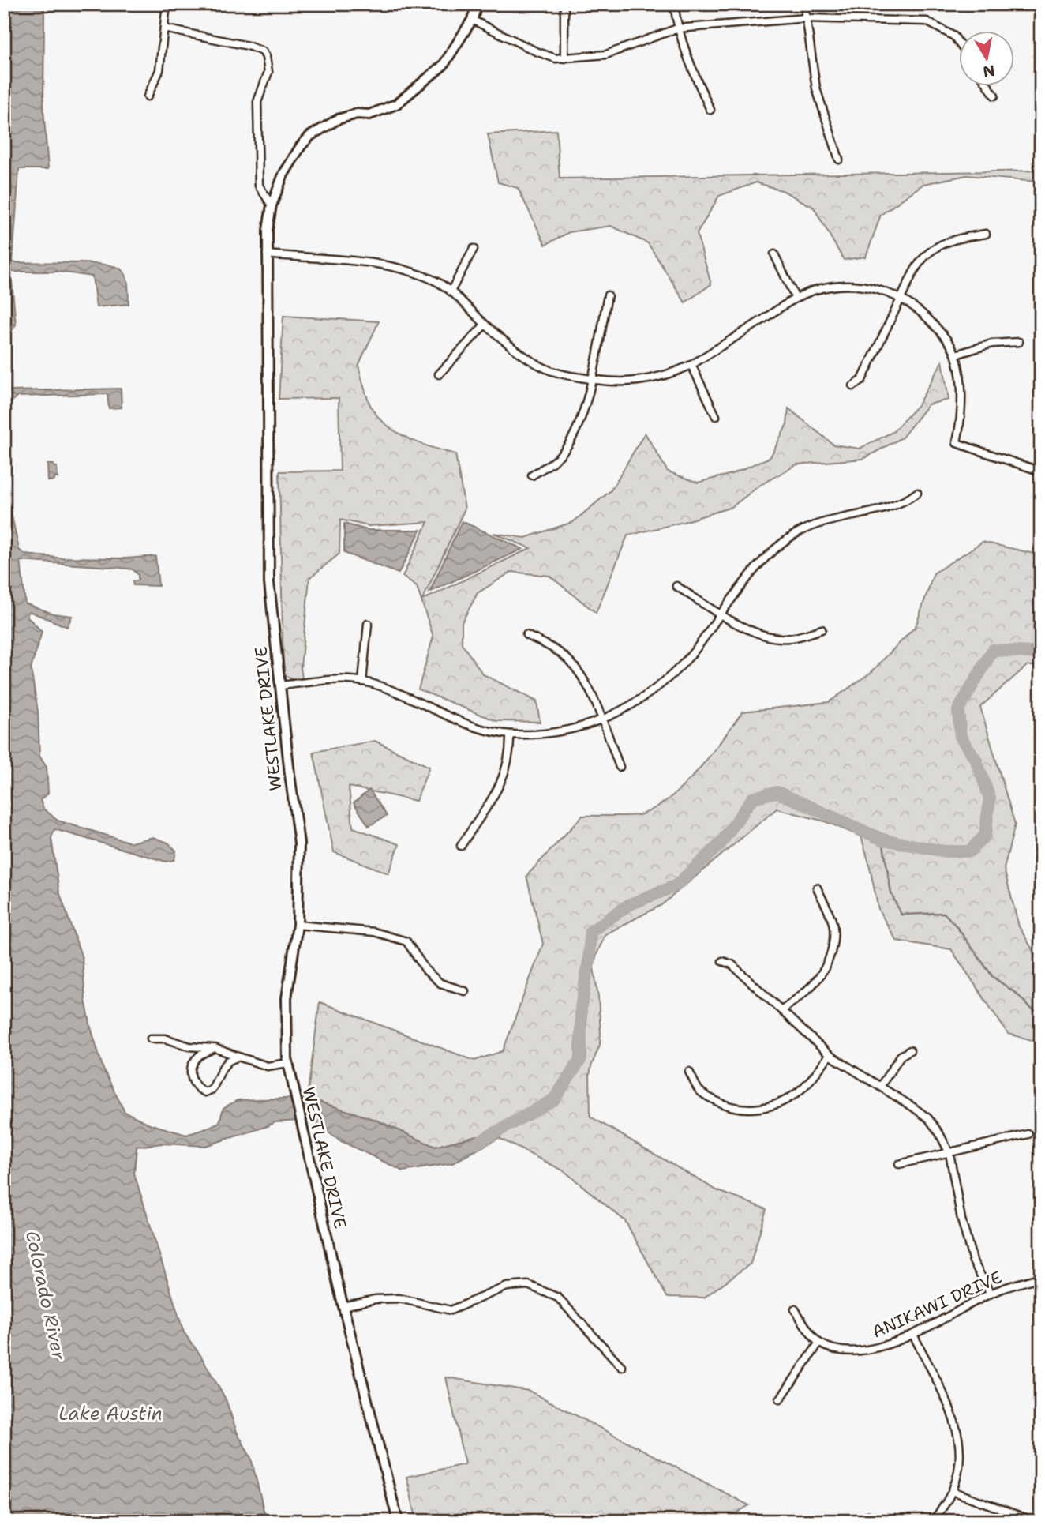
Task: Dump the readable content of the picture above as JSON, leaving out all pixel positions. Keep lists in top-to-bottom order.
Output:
{
  "streets": {
    "street": ["WESTLAKE DRIVE", "ANIKAWI DRIVE"]
  },
  "water": ["Colorado River", "Lake Austin"],
  "north": "bottom"
}
